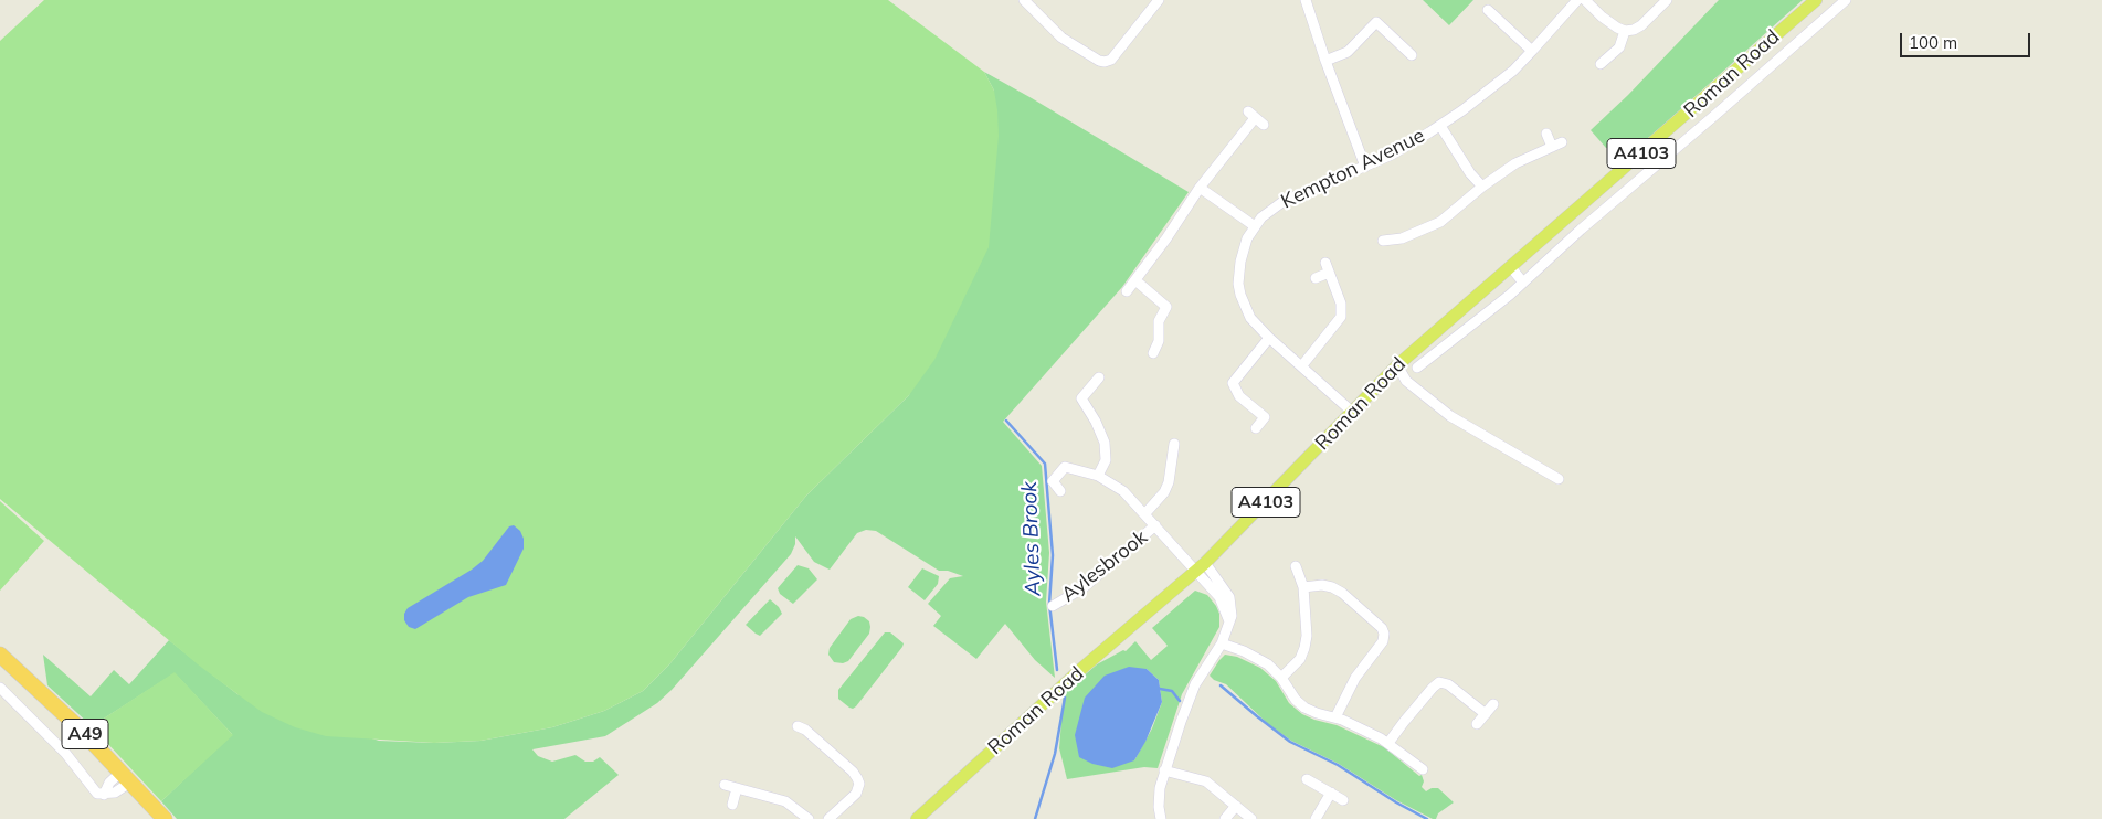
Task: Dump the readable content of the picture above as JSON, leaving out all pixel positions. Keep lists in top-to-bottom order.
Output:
{
  "streets": {
    "highway": ["A49"],
    "main road": ["Roman Road", "A4103"],
    "street": ["Kempton Avenue", "Aylesbrook"]
  },
  "crossings": [
    ["Roman Road", "Kempton Avenue"],
    ["Roman Road", "Aylesbrook"]
  ],
  "water": ["Ayles Brook"],
  "scale_bar": "100 m"
}
